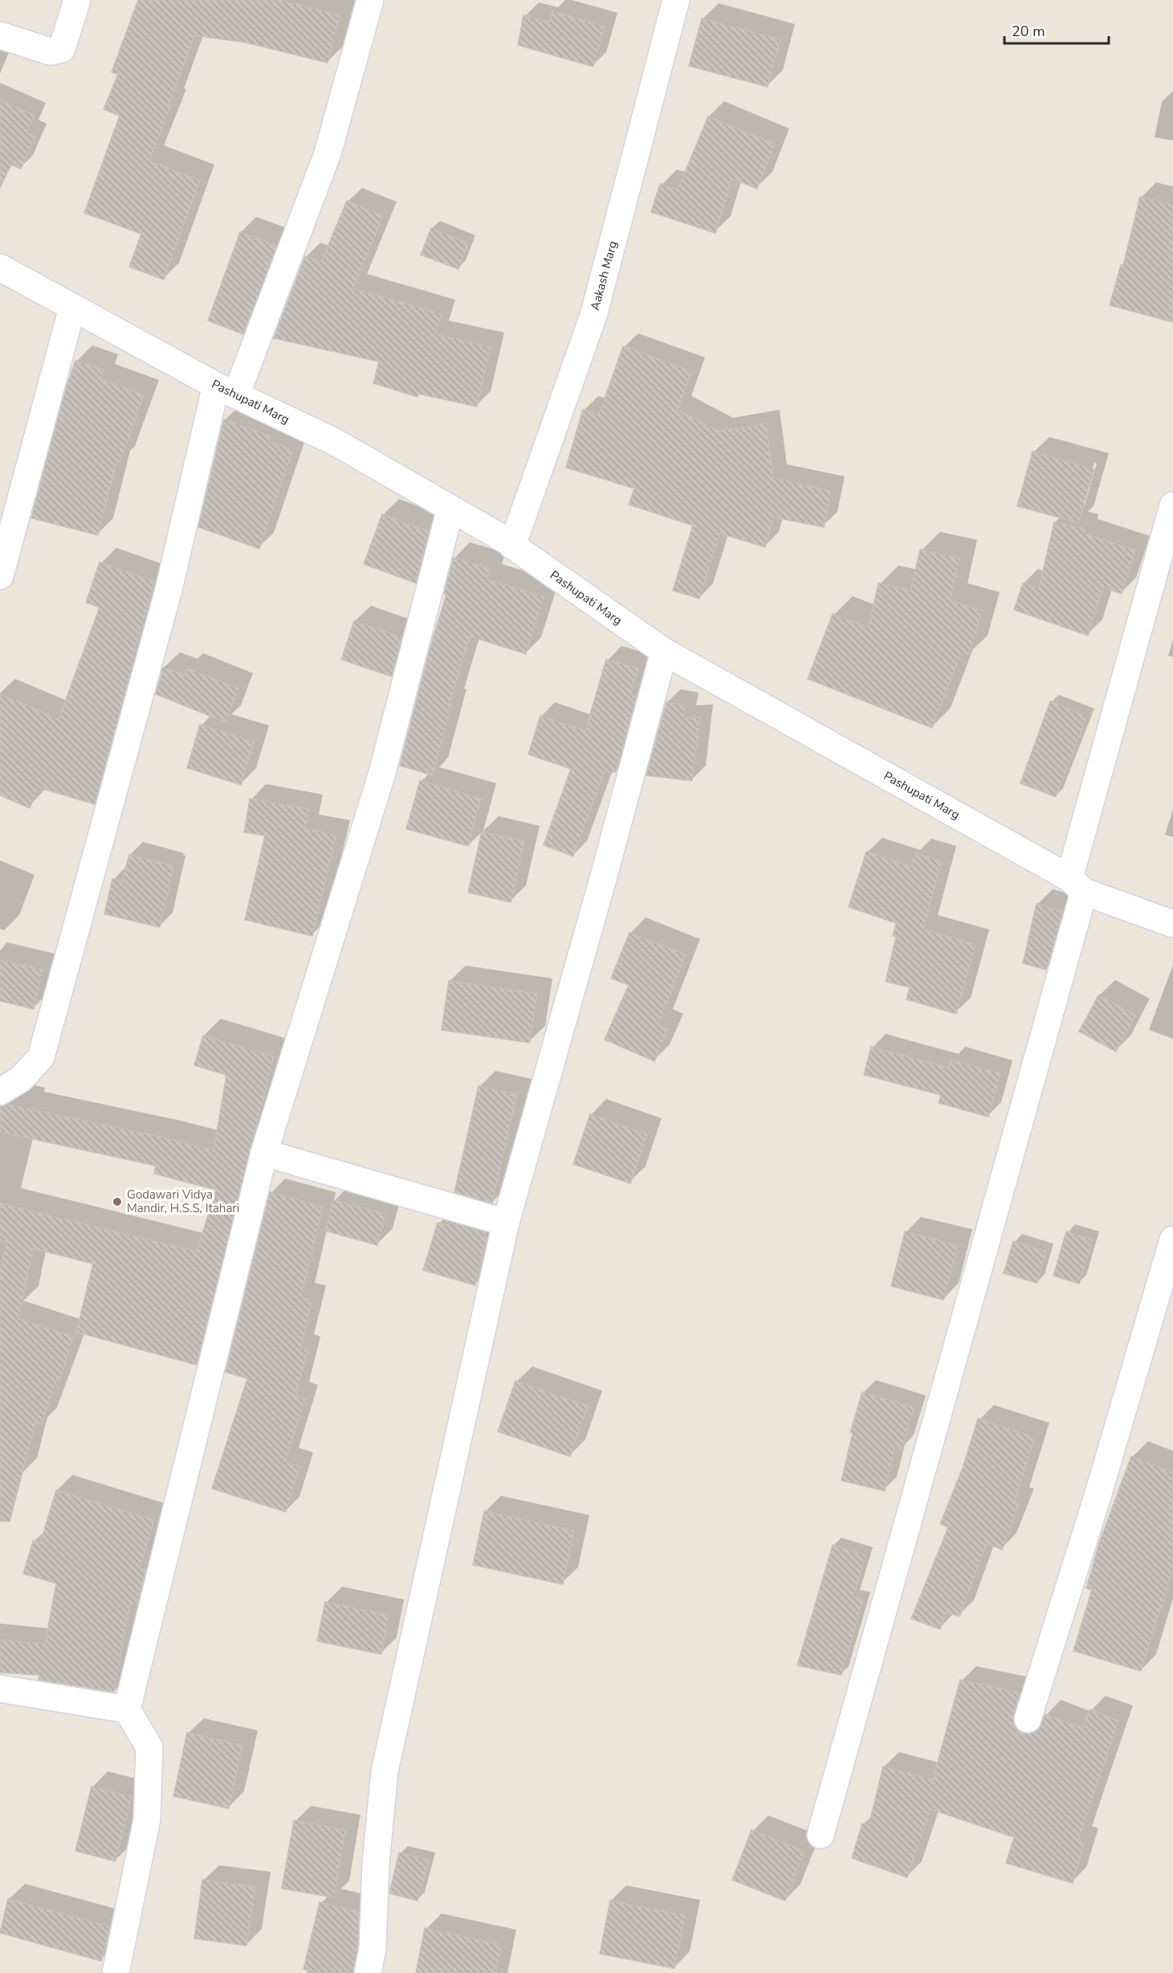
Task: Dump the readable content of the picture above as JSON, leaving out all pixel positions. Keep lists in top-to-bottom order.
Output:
{
  "streets": {
    "street": ["Aakash Marg", "Pashupati Marg"]
  },
  "crossings": [
    ["Aakash Marg", "Pashupati Marg"]
  ],
  "places": ["Godawari Vidya Mandir, H.S.S, Itahari"],
  "scale_bar": "20 m"
}
